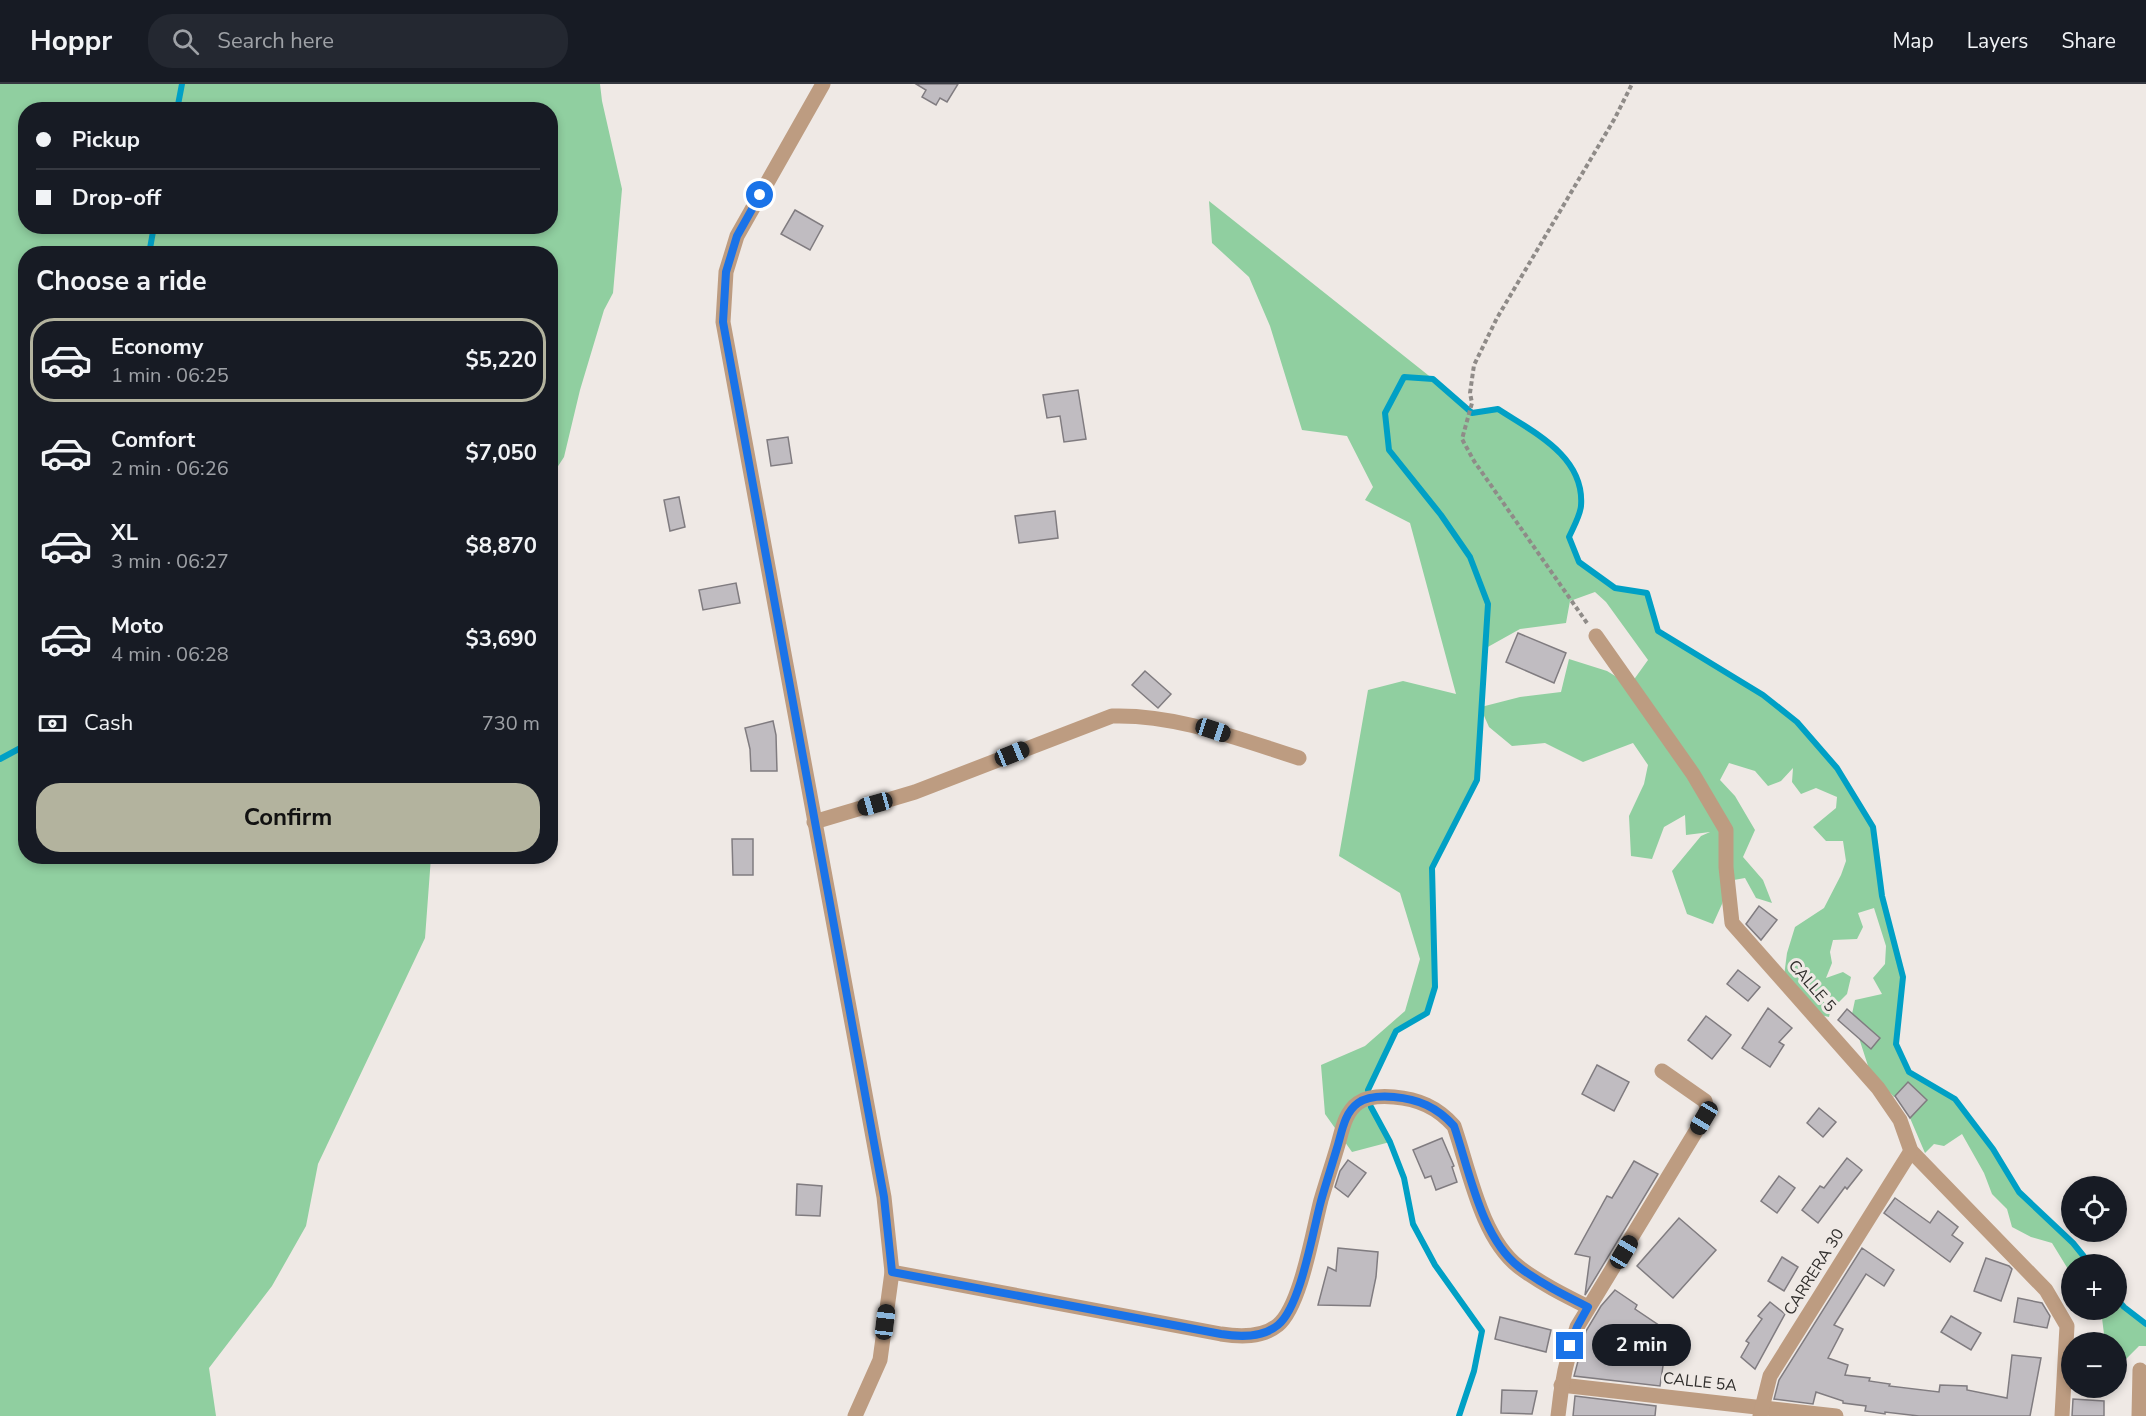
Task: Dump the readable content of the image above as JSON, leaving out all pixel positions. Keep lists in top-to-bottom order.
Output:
{
  "streets": {
    "street": ["CALLE 5", "CARRERA 30", "CALLE 5A"]
  },
  "crossings": [
    ["CALLE 5", "CARRERA 30"],
    ["CARRERA 30", "CALLE 5A"]
  ],
  "page": {
    "header": "Hoppr",
    "search": "Search here",
    "nav": ["Map", "Layers", "Share"],
    "banner": ["Pickup", "Drop-off"],
    "heading": "Choose a ride",
    "list": [
      {
        "name": "Economy",
        "note": "1 min · 06:25",
        "value": "$5,220"
      },
      {
        "name": "Comfort",
        "note": "2 min · 06:26",
        "value": "$7,050"
      },
      {
        "name": "XL",
        "note": "3 min · 06:27",
        "value": "$8,870"
      },
      {
        "name": "Moto",
        "note": "4 min · 06:28",
        "value": "$3,690"
      }
    ],
    "pay": ["Cash", "730 m"],
    "buttons": "Confirm",
    "map_buttons": ["+", "−"],
    "bubble": "2 min"
  }
}
